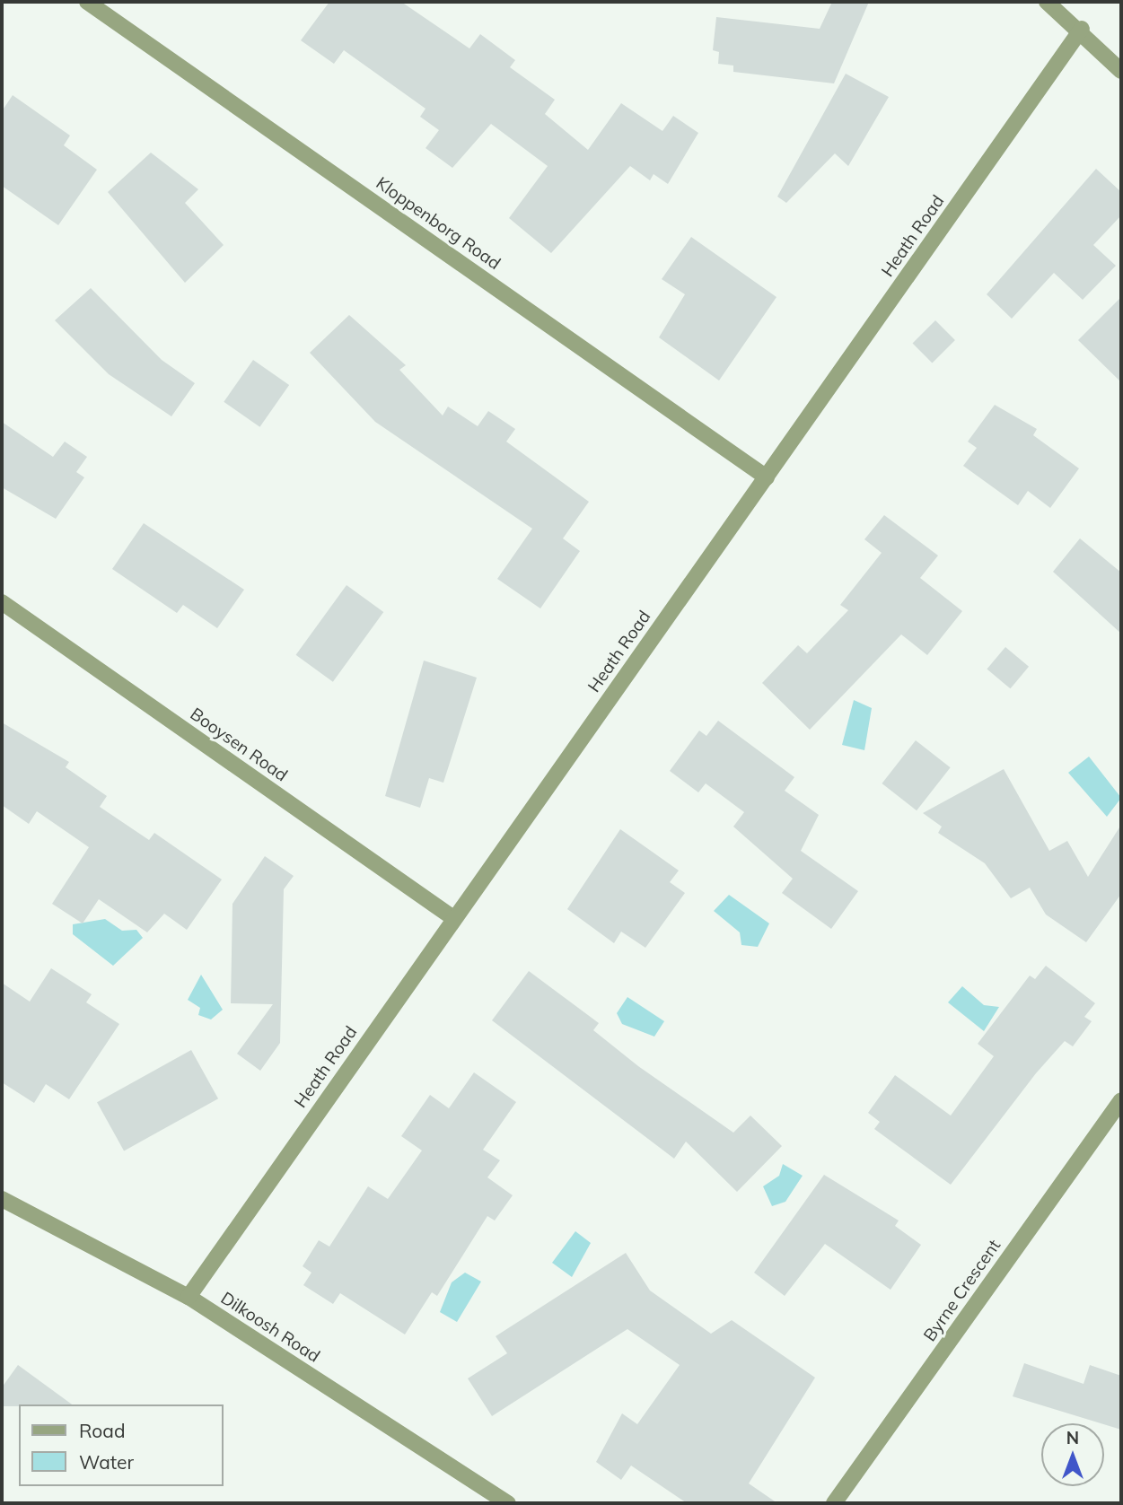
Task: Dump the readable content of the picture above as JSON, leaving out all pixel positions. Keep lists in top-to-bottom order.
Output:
{
  "streets": {
    "street": [
      "Kloppenborg Road",
      "Heath Road",
      "Booysen Road",
      "Byrne Crescent",
      "Dilkoosh Road"
    ]
  },
  "crossings": [
    ["Kloppenborg Road", "Heath Road"],
    ["Heath Road", "Booysen Road"],
    ["Heath Road", "Dilkoosh Road"]
  ],
  "legend": ["Road", "Water"],
  "north": "top"
}
